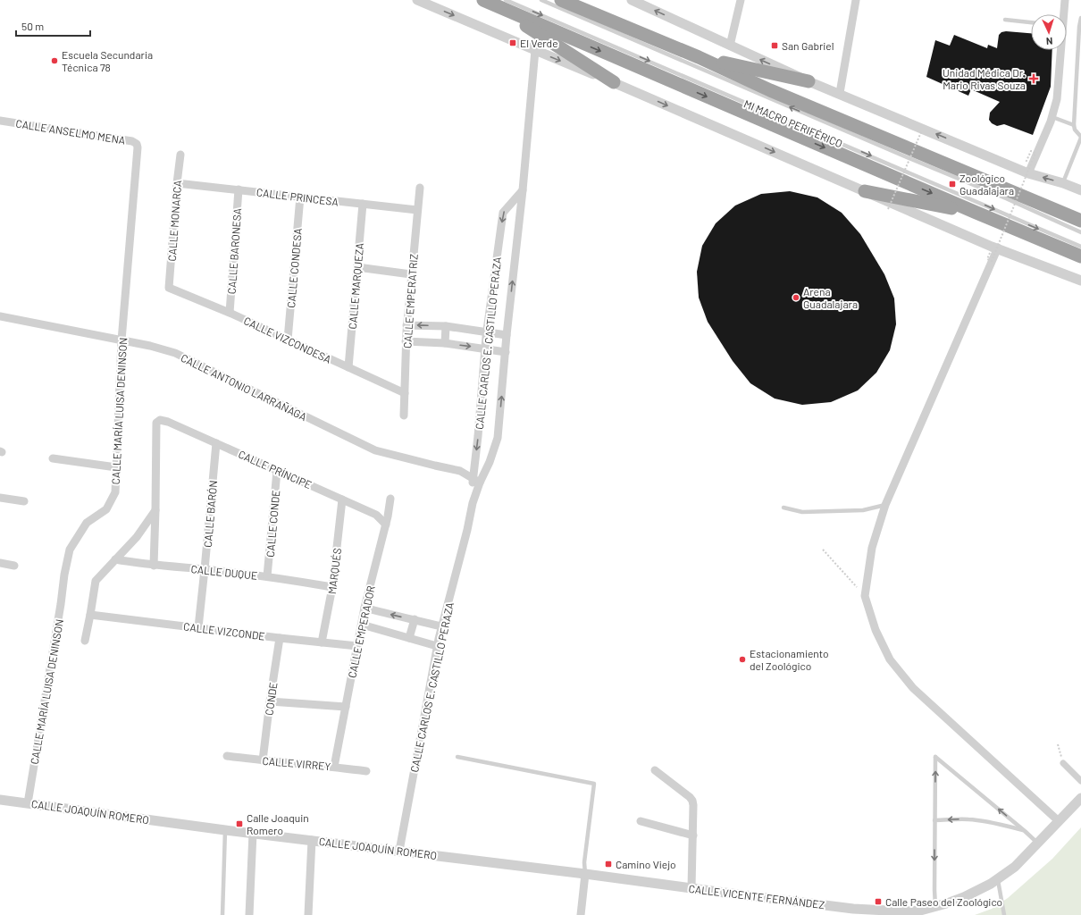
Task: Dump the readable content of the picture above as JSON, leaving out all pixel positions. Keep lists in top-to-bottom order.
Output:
{
  "streets": {
    "street": [
      "CALLE ANSELMO MENA",
      "CALLE PRINCESA",
      "CALLE MONARCA",
      "CALLE BARONESA",
      "CALLE CONDESA",
      "CALLE MARQUEZA",
      "CALLE EMPERATRIZ",
      "CALLE VIZCONDESA",
      "CALLE CARLOS E. CASTILLO PERAZA",
      "CALLE ANTONIO LARRAÑAGA",
      "CALLE MARÍA LUISA DENINSON",
      "CALLE PRÍNCIPE",
      "CALLE BARÓN",
      "CALLE CONDE",
      "MARQUÉS",
      "CALLE DUQUE",
      "CALLE VIZCONDE",
      "CALLE EMPERADOR",
      "CONDE",
      "CALLE VIRREY",
      "CALLE JOAQUÍN ROMERO",
      "CALLE VICENTE FERNÁNDEZ"
    ],
    "lane": ["MI MACRO PERIFÉRICO"]
  },
  "crossings": [
    ["CALLE ANSELMO MENA", "CALLE MARÍA LUISA DENINSON"],
    ["CALLE PRINCESA", "CALLE MONARCA"],
    ["CALLE PRINCESA", "CALLE BARONESA"],
    ["CALLE PRINCESA", "CALLE CONDESA"],
    ["CALLE PRINCESA", "CALLE MARQUEZA"],
    ["CALLE PRINCESA", "CALLE EMPERATRIZ"],
    ["CALLE MONARCA", "CALLE VIZCONDESA"],
    ["CALLE BARONESA", "CALLE VIZCONDESA"],
    ["CALLE CONDESA", "CALLE VIZCONDESA"],
    ["CALLE MARQUEZA", "CALLE VIZCONDESA"],
    ["CALLE EMPERATRIZ", "CALLE VIZCONDESA"],
    ["CALLE CARLOS E. CASTILLO PERAZA", "CALLE ANTONIO LARRAÑAGA"],
    ["CALLE CARLOS E. CASTILLO PERAZA", "CALLE JOAQUÍN ROMERO"],
    ["CALLE ANTONIO LARRAÑAGA", "CALLE MARÍA LUISA DENINSON"],
    ["CALLE MARÍA LUISA DENINSON", "CALLE JOAQUÍN ROMERO"],
    ["CALLE PRÍNCIPE", "CALLE BARÓN"],
    ["CALLE PRÍNCIPE", "CALLE CONDE"],
    ["CALLE PRÍNCIPE", "MARQUÉS"],
    ["CALLE PRÍNCIPE", "CALLE EMPERADOR"],
    ["CALLE BARÓN", "CALLE DUQUE"],
    ["CALLE BARÓN", "CALLE VIZCONDE"],
    ["CALLE CONDE", "CALLE DUQUE"],
    ["MARQUÉS", "CALLE DUQUE"],
    ["MARQUÉS", "CALLE VIZCONDE"],
    ["CALLE VIZCONDE", "CALLE EMPERADOR"],
    ["CALLE VIZCONDE", "CONDE"],
    ["CALLE EMPERADOR", "CALLE VIRREY"],
    ["CONDE", "CALLE VIRREY"],
    ["CALLE JOAQUÍN ROMERO", "CALLE VICENTE FERNÁNDEZ"]
  ],
  "places": {
    "transit": [
      "El Verde",
      "San Gabriel",
      "Zoológico Guadalajara",
      "Calle Joaquin Romero",
      "Camino Viejo",
      "Calle Paseo del Zoológico"
    ],
    "other": ["Escuela Secundaria Técnica 78", "Arena Guadalajara", "Estacionamiento del Zoológico"],
    "health": ["Unidad Médica Dr. Mario Rivas Souza"]
  },
  "scale_bar": "50 m",
  "north": "bottom"
}
